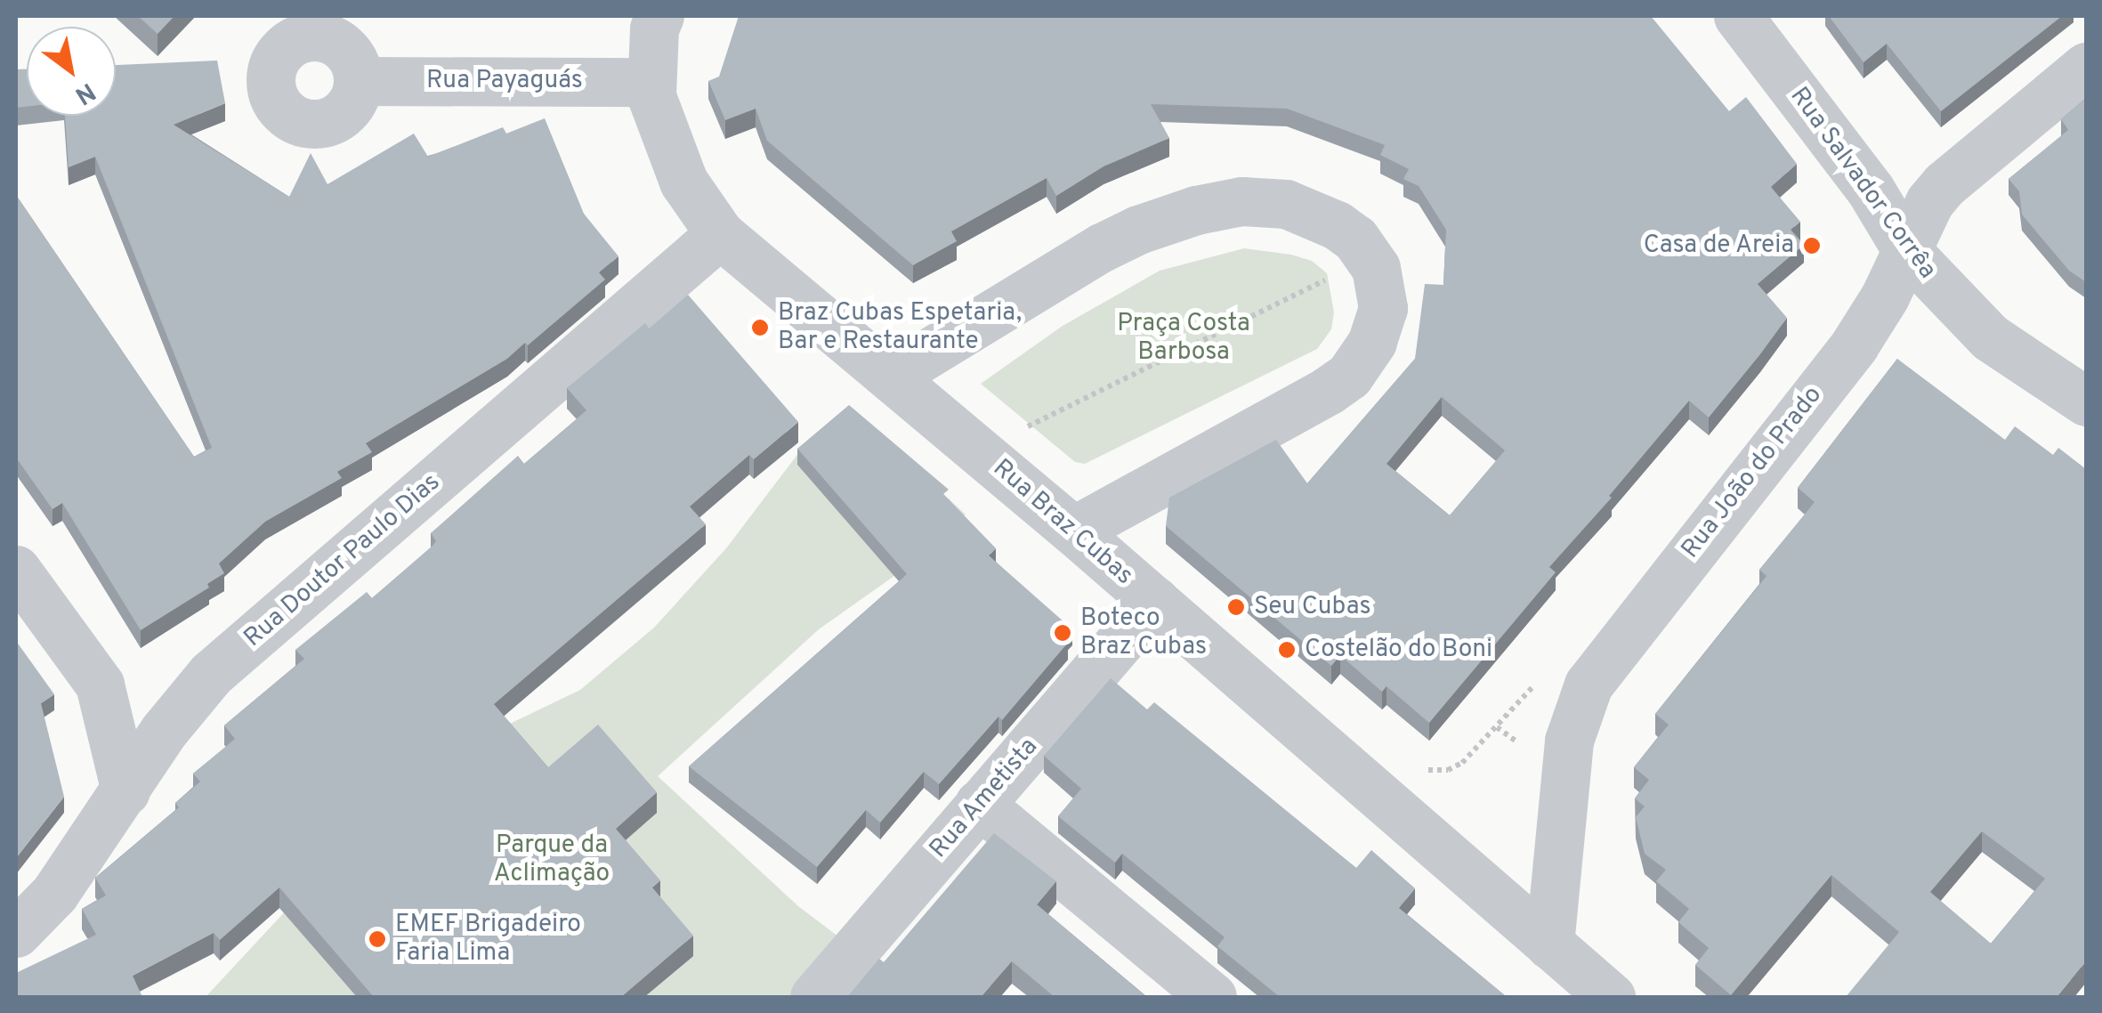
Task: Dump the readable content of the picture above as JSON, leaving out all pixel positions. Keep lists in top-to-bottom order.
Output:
{
  "streets": {
    "street": [
      "Rua Payaguás",
      "Rua Salvador Corrêa",
      "Rua João do Prado",
      "Rua Braz Cubas",
      "Rua Doutor Paulo Dias",
      "Rua Ametista"
    ]
  },
  "crossings": [
    ["Rua Payaguás", "Rua Braz Cubas"],
    ["Rua Salvador Corrêa", "Rua João do Prado"],
    ["Rua João do Prado", "Rua Braz Cubas"],
    ["Rua Braz Cubas", "Rua Doutor Paulo Dias"],
    ["Rua Braz Cubas", "Rua Ametista"]
  ],
  "parks": ["Praça Costa Barbosa", "Parque da Aclimação"],
  "places": [
    "Casa de Areia",
    "Braz Cubas Espetaria, Bar e Restaurante",
    "Seu Cubas",
    "Boteco Braz Cubas",
    "Costelão do Boni",
    "EMEF Brigadeiro Faria Lima"
  ],
  "north": "bottom right"
}
